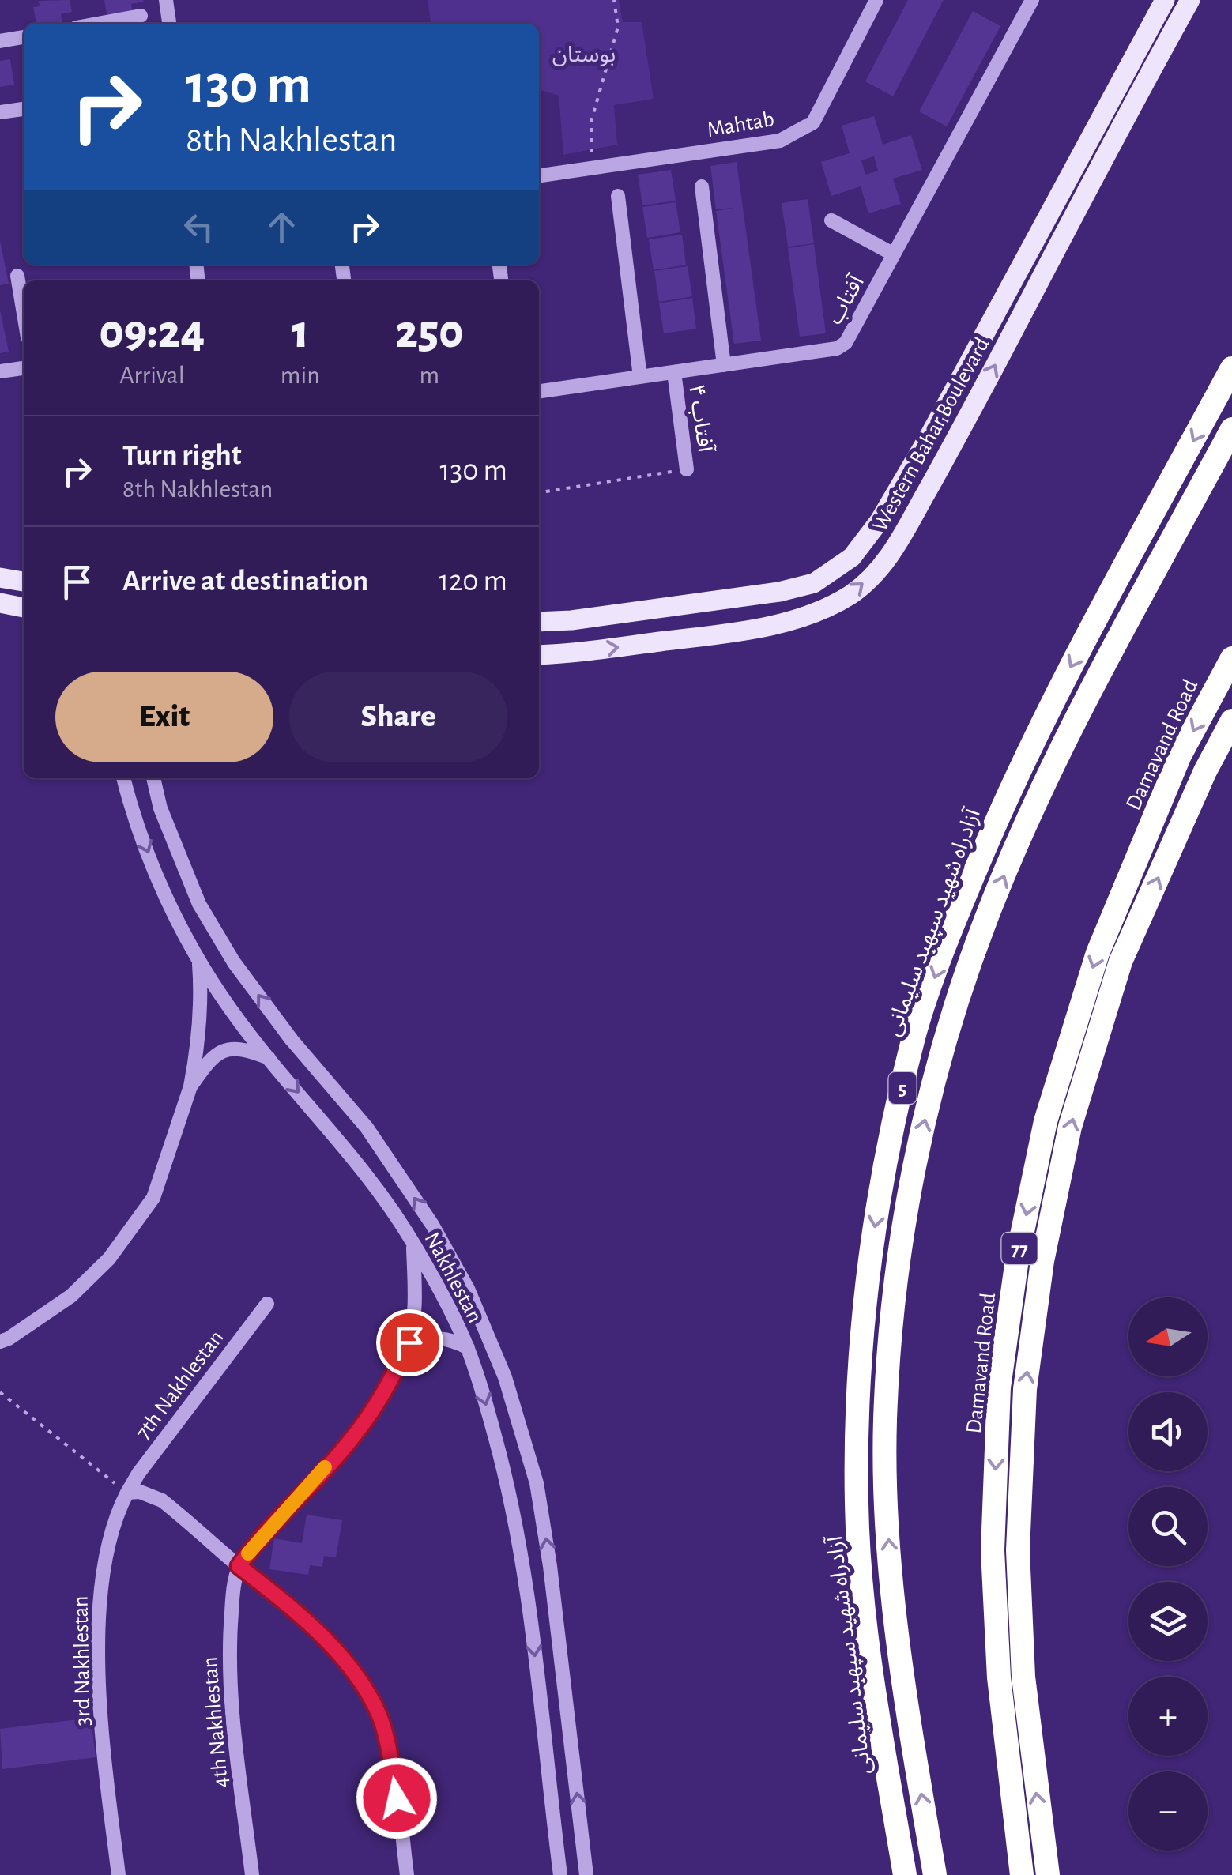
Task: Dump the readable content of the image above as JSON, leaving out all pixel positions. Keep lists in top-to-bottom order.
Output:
{
  "streets": {
    "highway": [
      "Damavand Road",
      "آزادراه شهید سپهبد سلیمانی",
      "5",
      "77"
    ],
    "main road": ["Western Bahar Boulevard"],
    "street": [
      "Mahtab",
      "آفتاب",
      "آفتاب ۴",
      "Nakhlestan",
      "7th Nakhlestan",
      "3rd Nakhlestan",
      "4th Nakhlestan"
    ]
  },
  "crossings": [
    ["آفتاب", "آفتاب ۴"],
    ["7th Nakhlestan", "3rd Nakhlestan"]
  ],
  "parks": ["بوستان"],
  "north": "left",
  "page": {
    "turn": ["130 m", "8th Nakhlestan"],
    "eta": [
      "09:24",
      "Arrival",
      "1",
      "min",
      "250",
      "m"
    ],
    "list": [
      {
        "name": "Turn right",
        "note": "8th Nakhlestan",
        "value": "130 m"
      },
      {
        "name": "Arrive at destination",
        "value": "120 m"
      }
    ],
    "buttons": ["Exit", "Share"],
    "map_buttons": ["+", "−"]
  }
}
